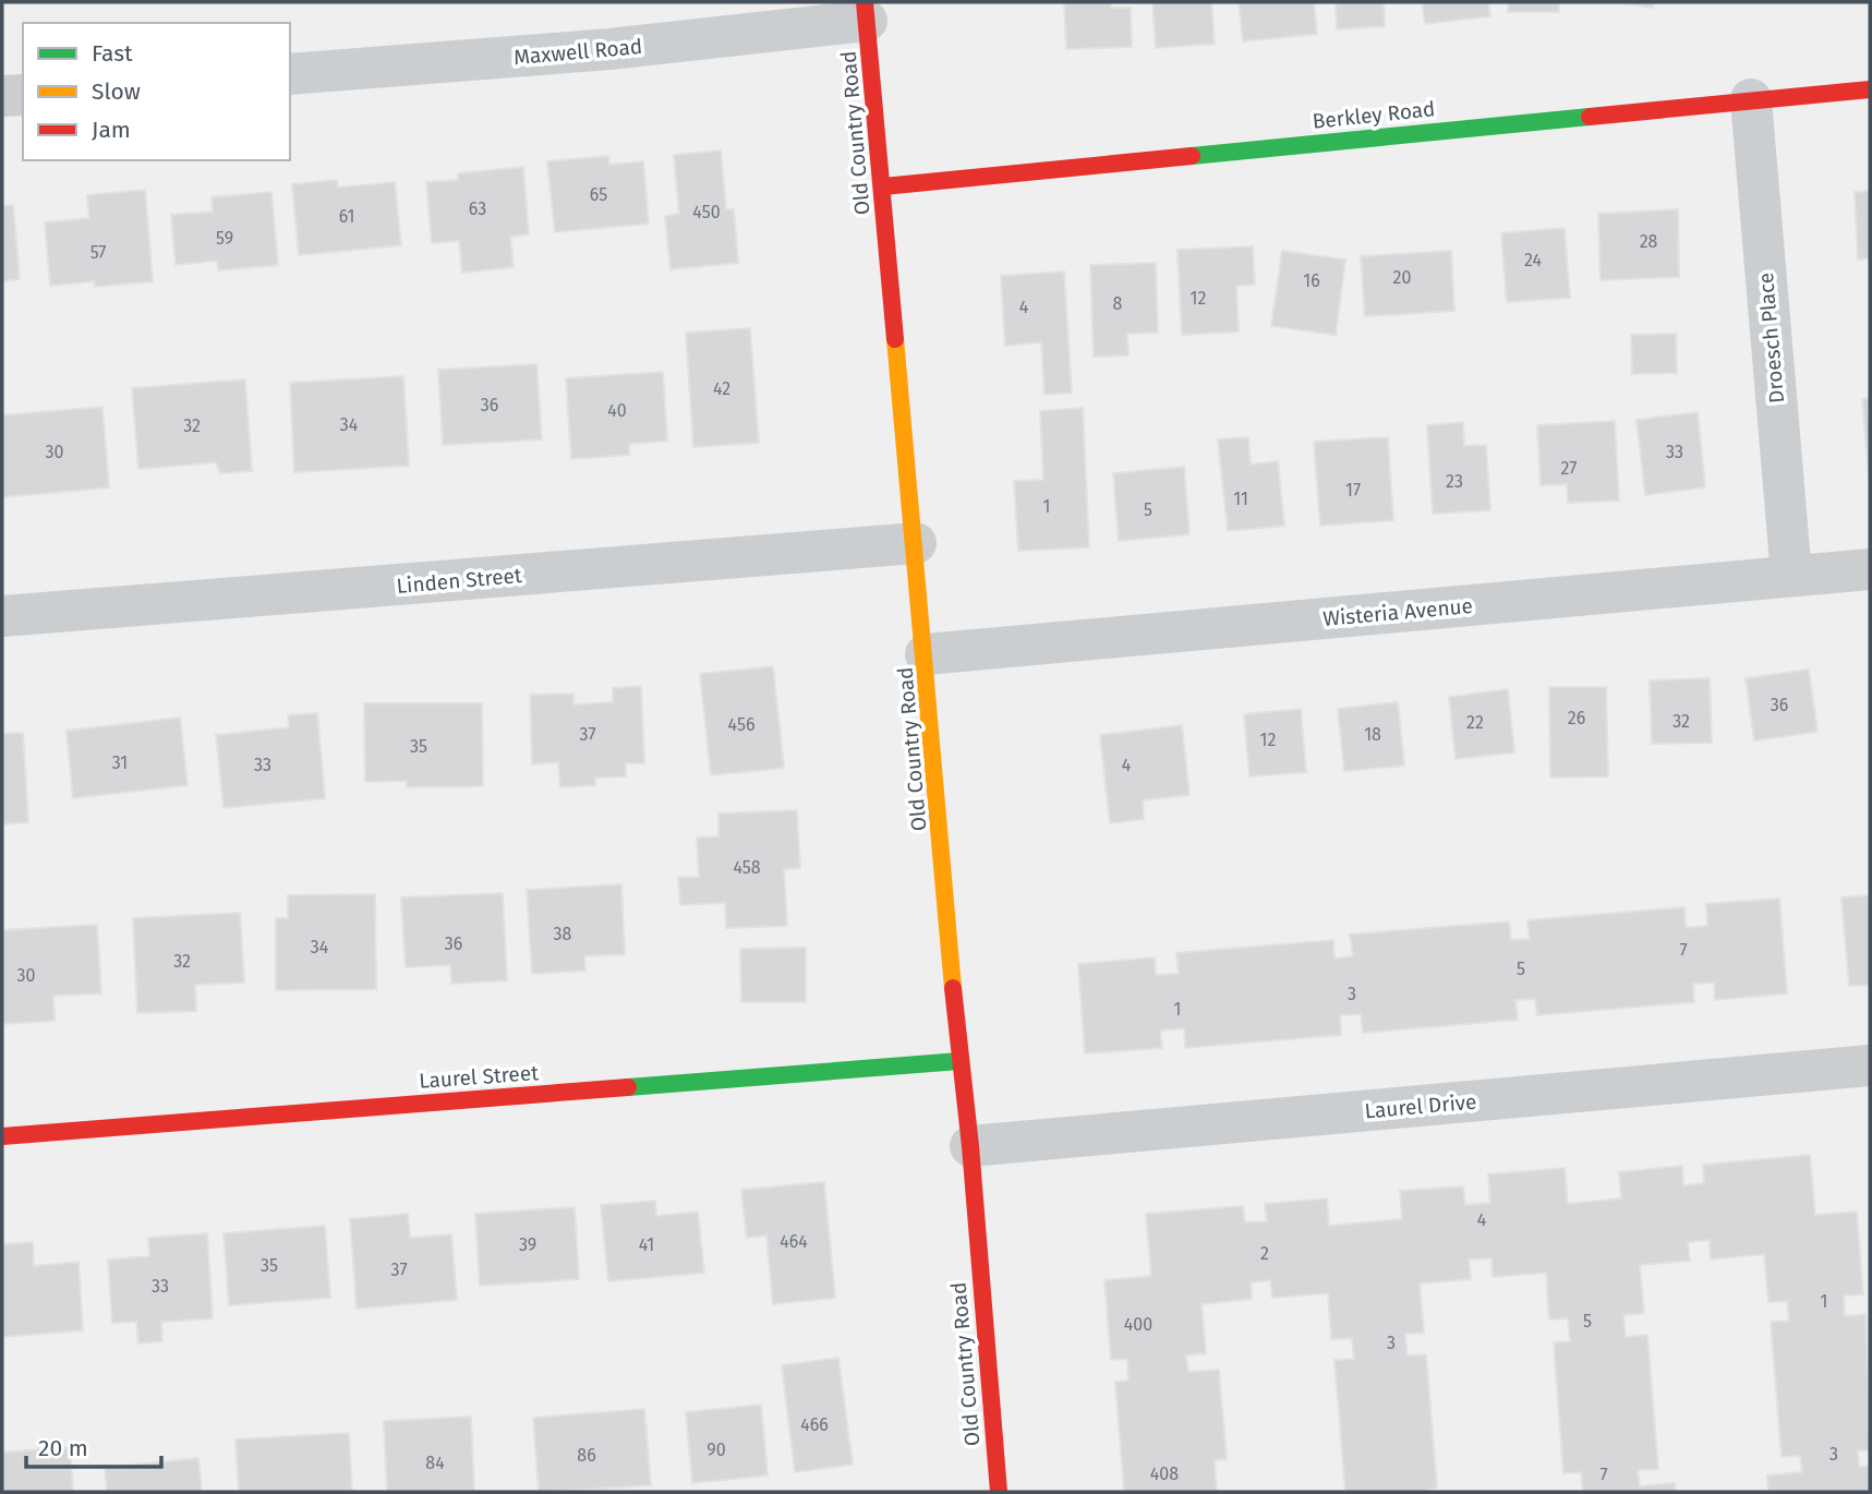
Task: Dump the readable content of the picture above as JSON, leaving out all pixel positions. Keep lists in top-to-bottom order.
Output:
{
  "streets": {
    "street": [
      "Maxwell Road",
      "Berkley Road",
      "Old Country Road",
      "Droesch Place",
      "Linden Street",
      "Wisteria Avenue",
      "Laurel Street",
      "Laurel Drive"
    ]
  },
  "crossings": [
    ["Maxwell Road", "Old Country Road"],
    ["Berkley Road", "Old Country Road"],
    ["Berkley Road", "Droesch Place"],
    ["Old Country Road", "Linden Street"],
    ["Old Country Road", "Wisteria Avenue"],
    ["Old Country Road", "Laurel Street"],
    ["Old Country Road", "Laurel Drive"],
    ["Droesch Place", "Wisteria Avenue"]
  ],
  "house_numbers": [
    "65",
    "63",
    "450",
    "61",
    "59",
    "28",
    "57",
    "24",
    "20",
    "16",
    "12",
    "8",
    "4",
    "42",
    "36",
    "40",
    "34",
    "32",
    "30",
    "33",
    "27",
    "23",
    "17",
    "11",
    "1",
    "5",
    "36",
    "26",
    "32",
    "22",
    "456",
    "37",
    "18",
    "12",
    "35",
    "31",
    "33",
    "4",
    "458",
    "38",
    "36",
    "34",
    "7",
    "32",
    "5",
    "30",
    "3",
    "1",
    "4",
    "464",
    "39",
    "41",
    "2",
    "35",
    "37",
    "33",
    "1",
    "5",
    "400",
    "3",
    "466",
    "90",
    "3",
    "86",
    "84",
    "408",
    "7"
  ],
  "legend": ["Fast", "Slow", "Jam"],
  "scale_bar": "20 m"
}
